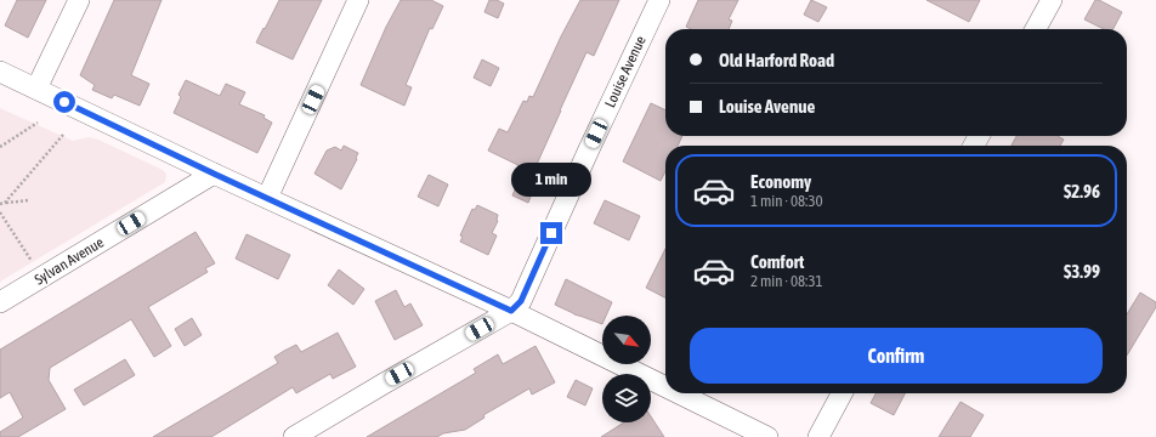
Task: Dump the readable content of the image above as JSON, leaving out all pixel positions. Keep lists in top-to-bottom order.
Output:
{
  "streets": {
    "street": ["Louise Avenue", "Sylvan Avenue"]
  },
  "north": "bottom right",
  "page": {
    "banner": ["Old Harford Road", "Louise Avenue"],
    "list": [
      {
        "name": "Economy",
        "note": "1 min · 08:30",
        "value": "$2.96"
      },
      {
        "name": "Comfort",
        "note": "2 min · 08:31",
        "value": "$3.99"
      }
    ],
    "bubble": "1 min",
    "buttons": "Confirm"
  }
}
